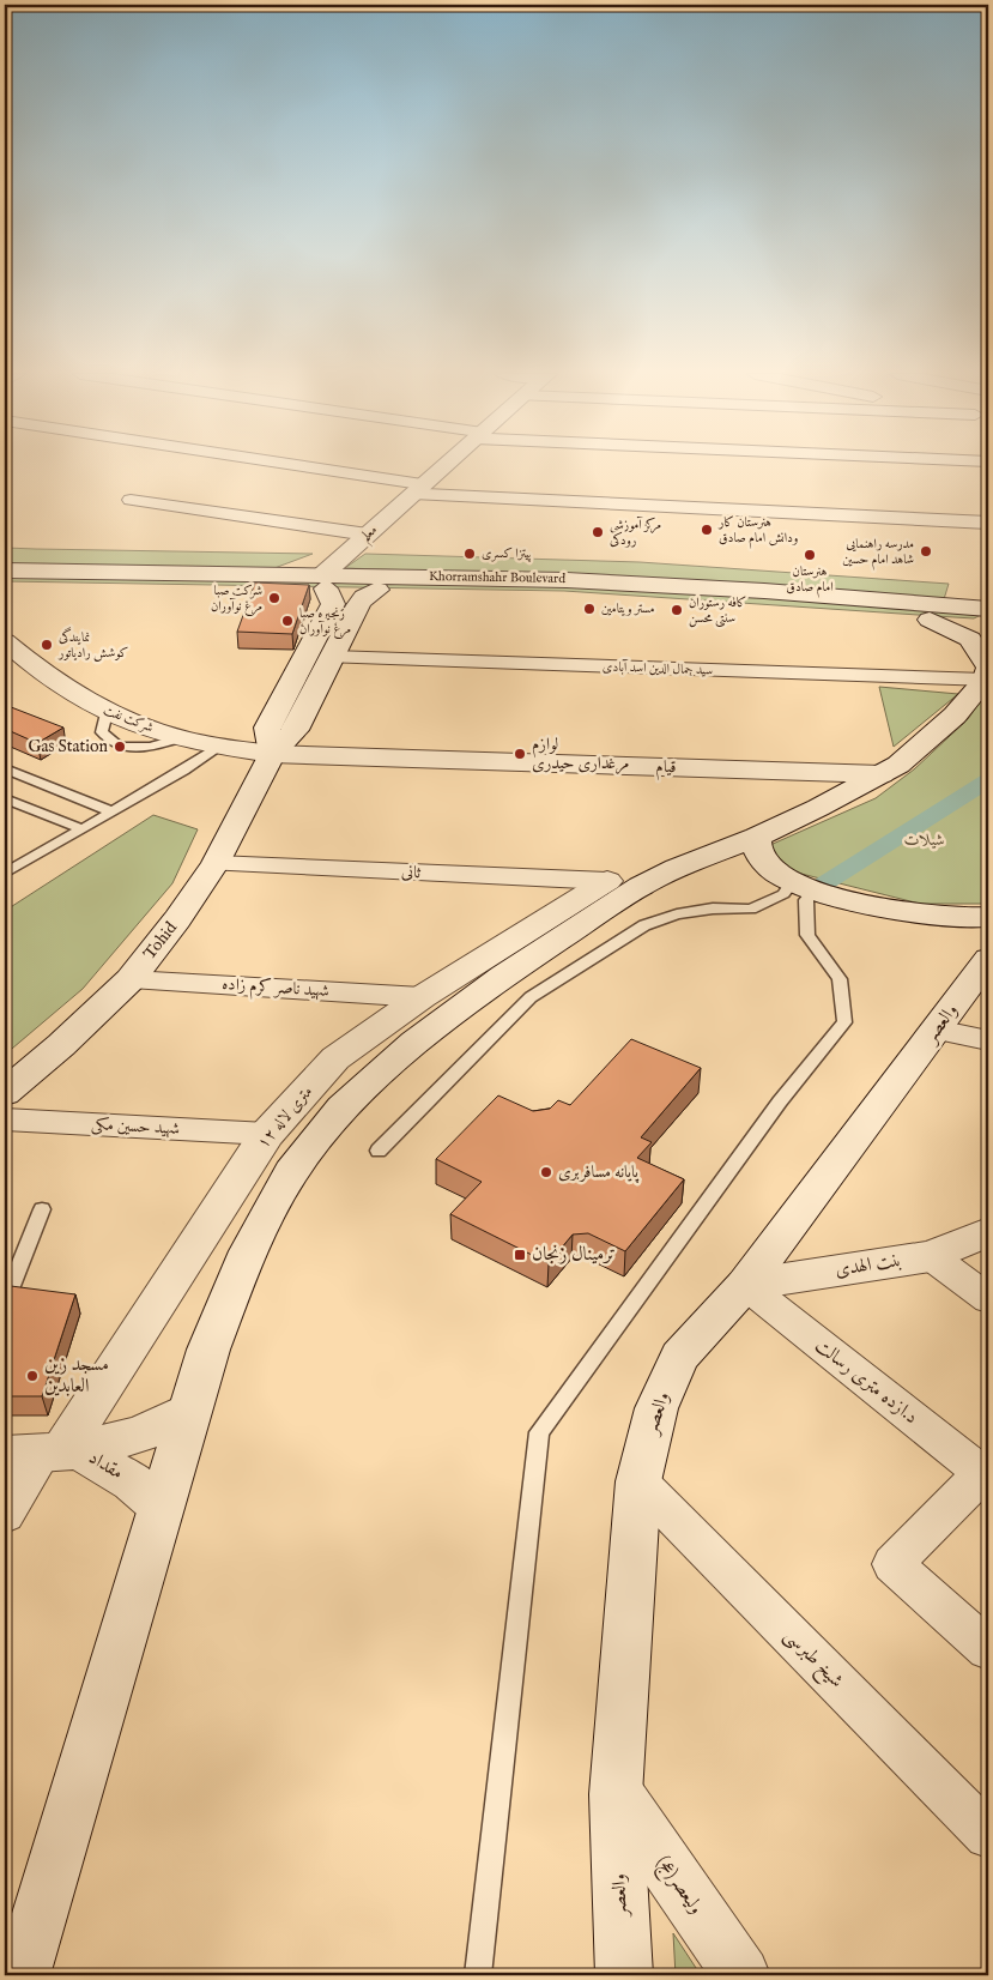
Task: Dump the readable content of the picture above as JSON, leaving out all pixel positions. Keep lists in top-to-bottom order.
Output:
{
  "streets": {
    "main road": [
      "معلم",
      "Khorramshahr Boulevard",
      "شرکت نفت",
      "قیام",
      "Tohid",
      "والعصر",
      "۱۲ متری لاله",
      "بنت الهدی",
      "مقداد",
      "ولیعصر(عج)"
    ],
    "street": [
      "سید جمال الدین اسد آبادی",
      "ثانی",
      "شهید ناصر کرم زاده",
      "شهید حسین مکی",
      "د.ازده متری رسالت",
      "شیخ طبرسی"
    ]
  },
  "crossings": [
    ["معلم", "Khorramshahr Boulevard"],
    ["Khorramshahr Boulevard", "Tohid"],
    ["سید جمال الدین اسد آبادی", "Tohid"],
    ["شرکت نفت", "قیام"],
    ["شرکت نفت", "Tohid"],
    ["قیام", "Tohid"],
    ["ثانی", "Tohid"],
    ["ثانی", "۱۲ متری لاله"],
    ["Tohid", "شهید ناصر کرم زاده"],
    ["شهید ناصر کرم زاده", "۱۲ متری لاله"],
    ["والعصر", "بنت الهدی"],
    ["والعصر", "د.ازده متری رسالت"],
    ["والعصر", "شیخ طبرسی"],
    ["والعصر", "ولیعصر(عج)"],
    ["۱۲ متری لاله", "شهید حسین مکی"],
    ["۱۲ متری لاله", "مقداد"],
    ["بنت الهدی", "د.ازده متری رسالت"]
  ],
  "parks": ["شیلات"],
  "places": {
    "other": [
      "هنرستان کار ودانش امام صادق",
      "مرکز آموزشی رودکی",
      "مدرسه راهنمایی شاهد امام حسین",
      "پیتزا کسری",
      "هنرستان امام صادق",
      "شرکت صبا مرغ نوآوران",
      "مستر ویتامین",
      "کافه رستوران سنتی محسن",
      "زنجیره صبا مرغ نوآوران",
      "نمایندگی کوشش رادیاتور",
      "Gas Station",
      "لوازم مرغداری حیدری",
      "پایانه مسافربری",
      "مسجد زین العابدین"
    ],
    "transit": ["ترمینال زنجان"]
  }
}
